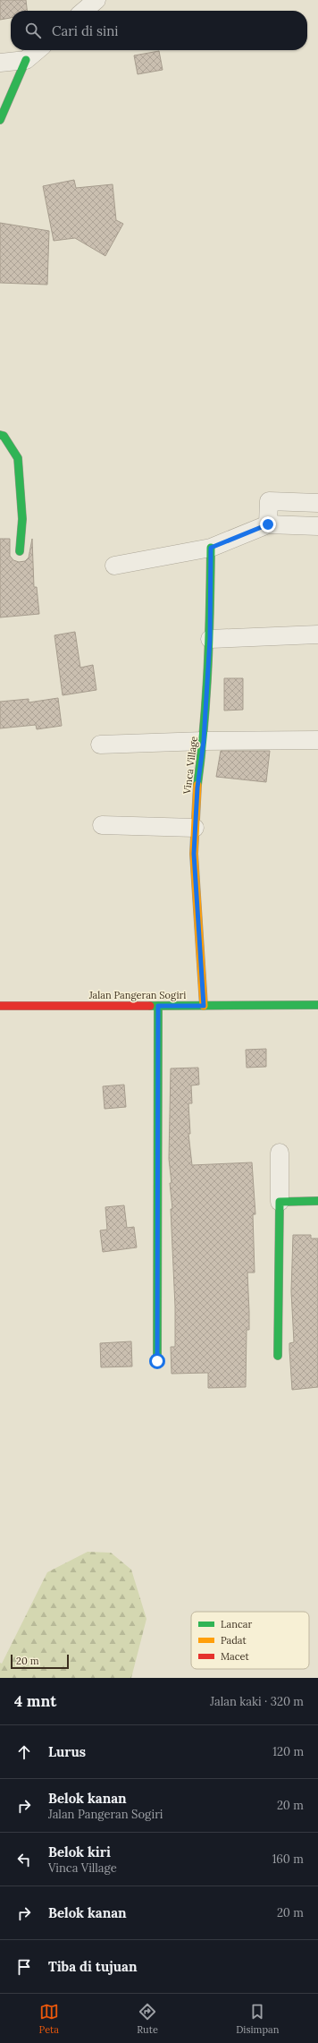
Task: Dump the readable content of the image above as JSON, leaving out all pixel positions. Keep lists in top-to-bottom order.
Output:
{
  "streets": {
    "street": ["Vinca Village", "Jalan Pangeran Sogiri"]
  },
  "crossings": [
    ["Vinca Village", "Jalan Pangeran Sogiri"]
  ],
  "legend": ["Lancar", "Padat", "Macet"],
  "scale_bar": "20 m",
  "page": {
    "search": "Cari di sini",
    "scale": "20 m",
    "heading": ["4 mnt", "Jalan kaki · 320 m"],
    "list": [
      ["Lurus", "120 m"],
      ["Belok kanan", "Jalan Pangeran Sogiri", "20 m"],
      ["Belok kiri", "Vinca Village", "160 m"],
      ["Belok kanan", "20 m"],
      "Tiba di tujuan"
    ],
    "nav": ["Peta", "Rute", "Disimpan"]
  }
}
